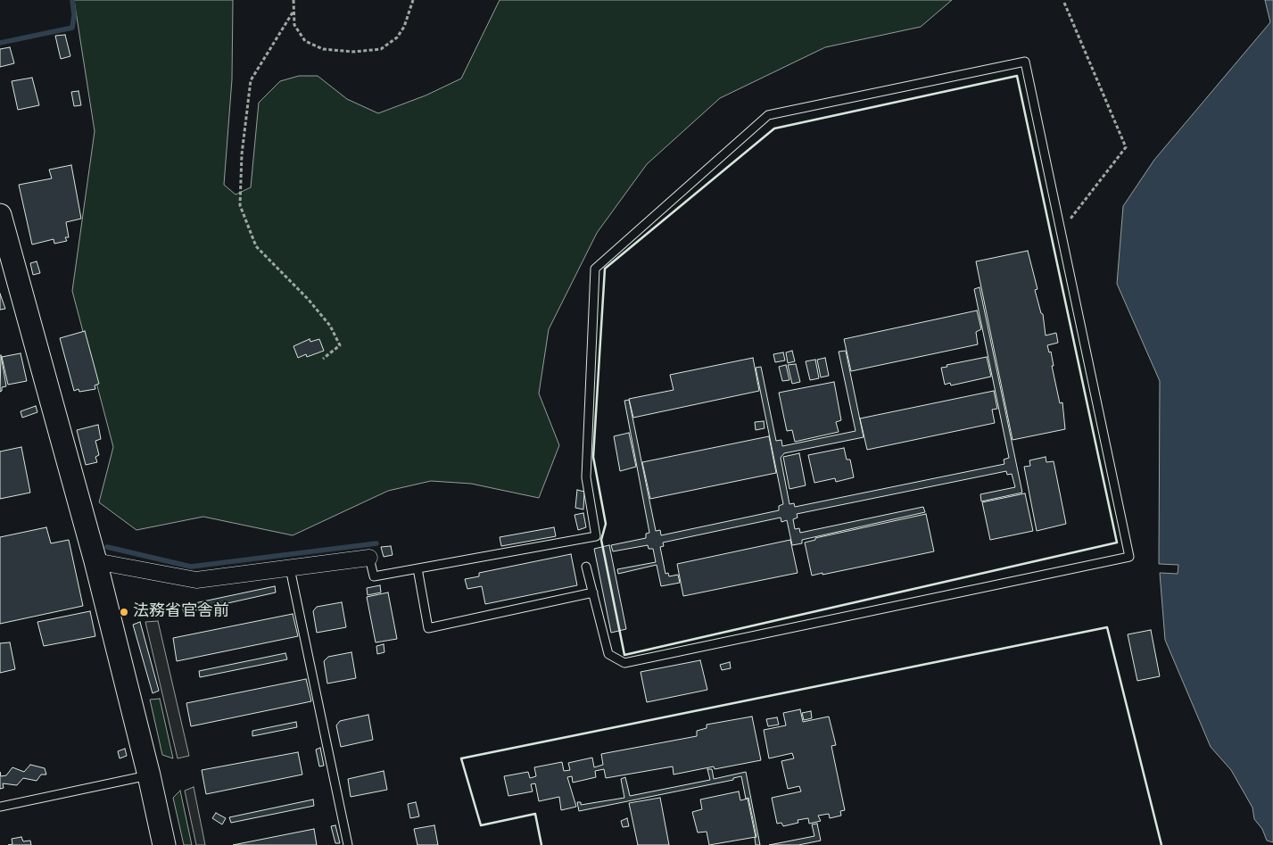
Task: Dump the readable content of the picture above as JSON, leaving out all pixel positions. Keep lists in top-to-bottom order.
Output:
{
  "places": ["法務省官舎前"]
}
